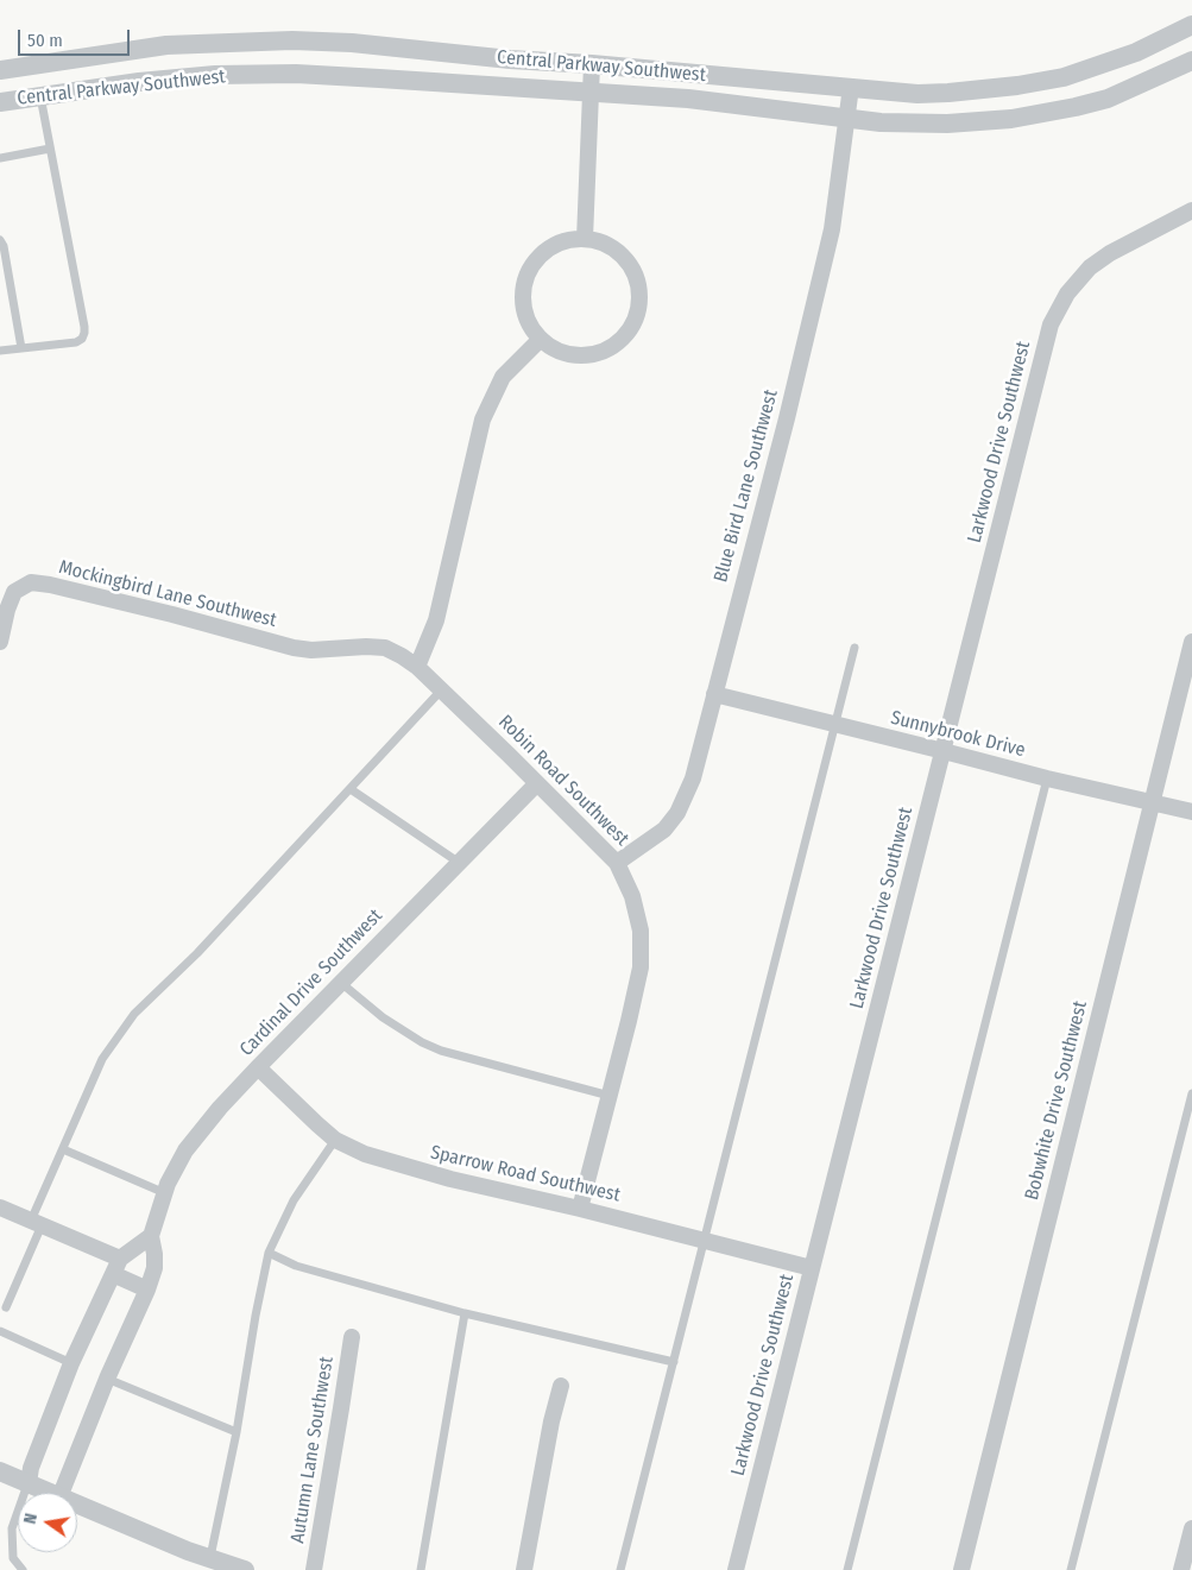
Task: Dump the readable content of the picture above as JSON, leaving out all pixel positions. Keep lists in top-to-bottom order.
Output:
{
  "streets": {
    "street": [
      "Central Parkway Southwest",
      "Larkwood Drive Southwest",
      "Blue Bird Lane Southwest",
      "Mockingbird Lane Southwest",
      "Sunnybrook Drive",
      "Robin Road Southwest",
      "Cardinal Drive Southwest",
      "Bobwhite Drive Southwest",
      "Sparrow Road Southwest",
      "Autumn Lane Southwest"
    ]
  },
  "crossings": [
    ["Central Parkway Southwest", "Blue Bird Lane Southwest"],
    ["Larkwood Drive Southwest", "Sunnybrook Drive"],
    ["Larkwood Drive Southwest", "Sparrow Road Southwest"],
    ["Blue Bird Lane Southwest", "Sunnybrook Drive"],
    ["Blue Bird Lane Southwest", "Robin Road Southwest"],
    ["Mockingbird Lane Southwest", "Robin Road Southwest"],
    ["Sunnybrook Drive", "Bobwhite Drive Southwest"],
    ["Robin Road Southwest", "Cardinal Drive Southwest"],
    ["Robin Road Southwest", "Sparrow Road Southwest"],
    ["Cardinal Drive Southwest", "Sparrow Road Southwest"]
  ],
  "scale_bar": "50 m",
  "north": "left"
}
